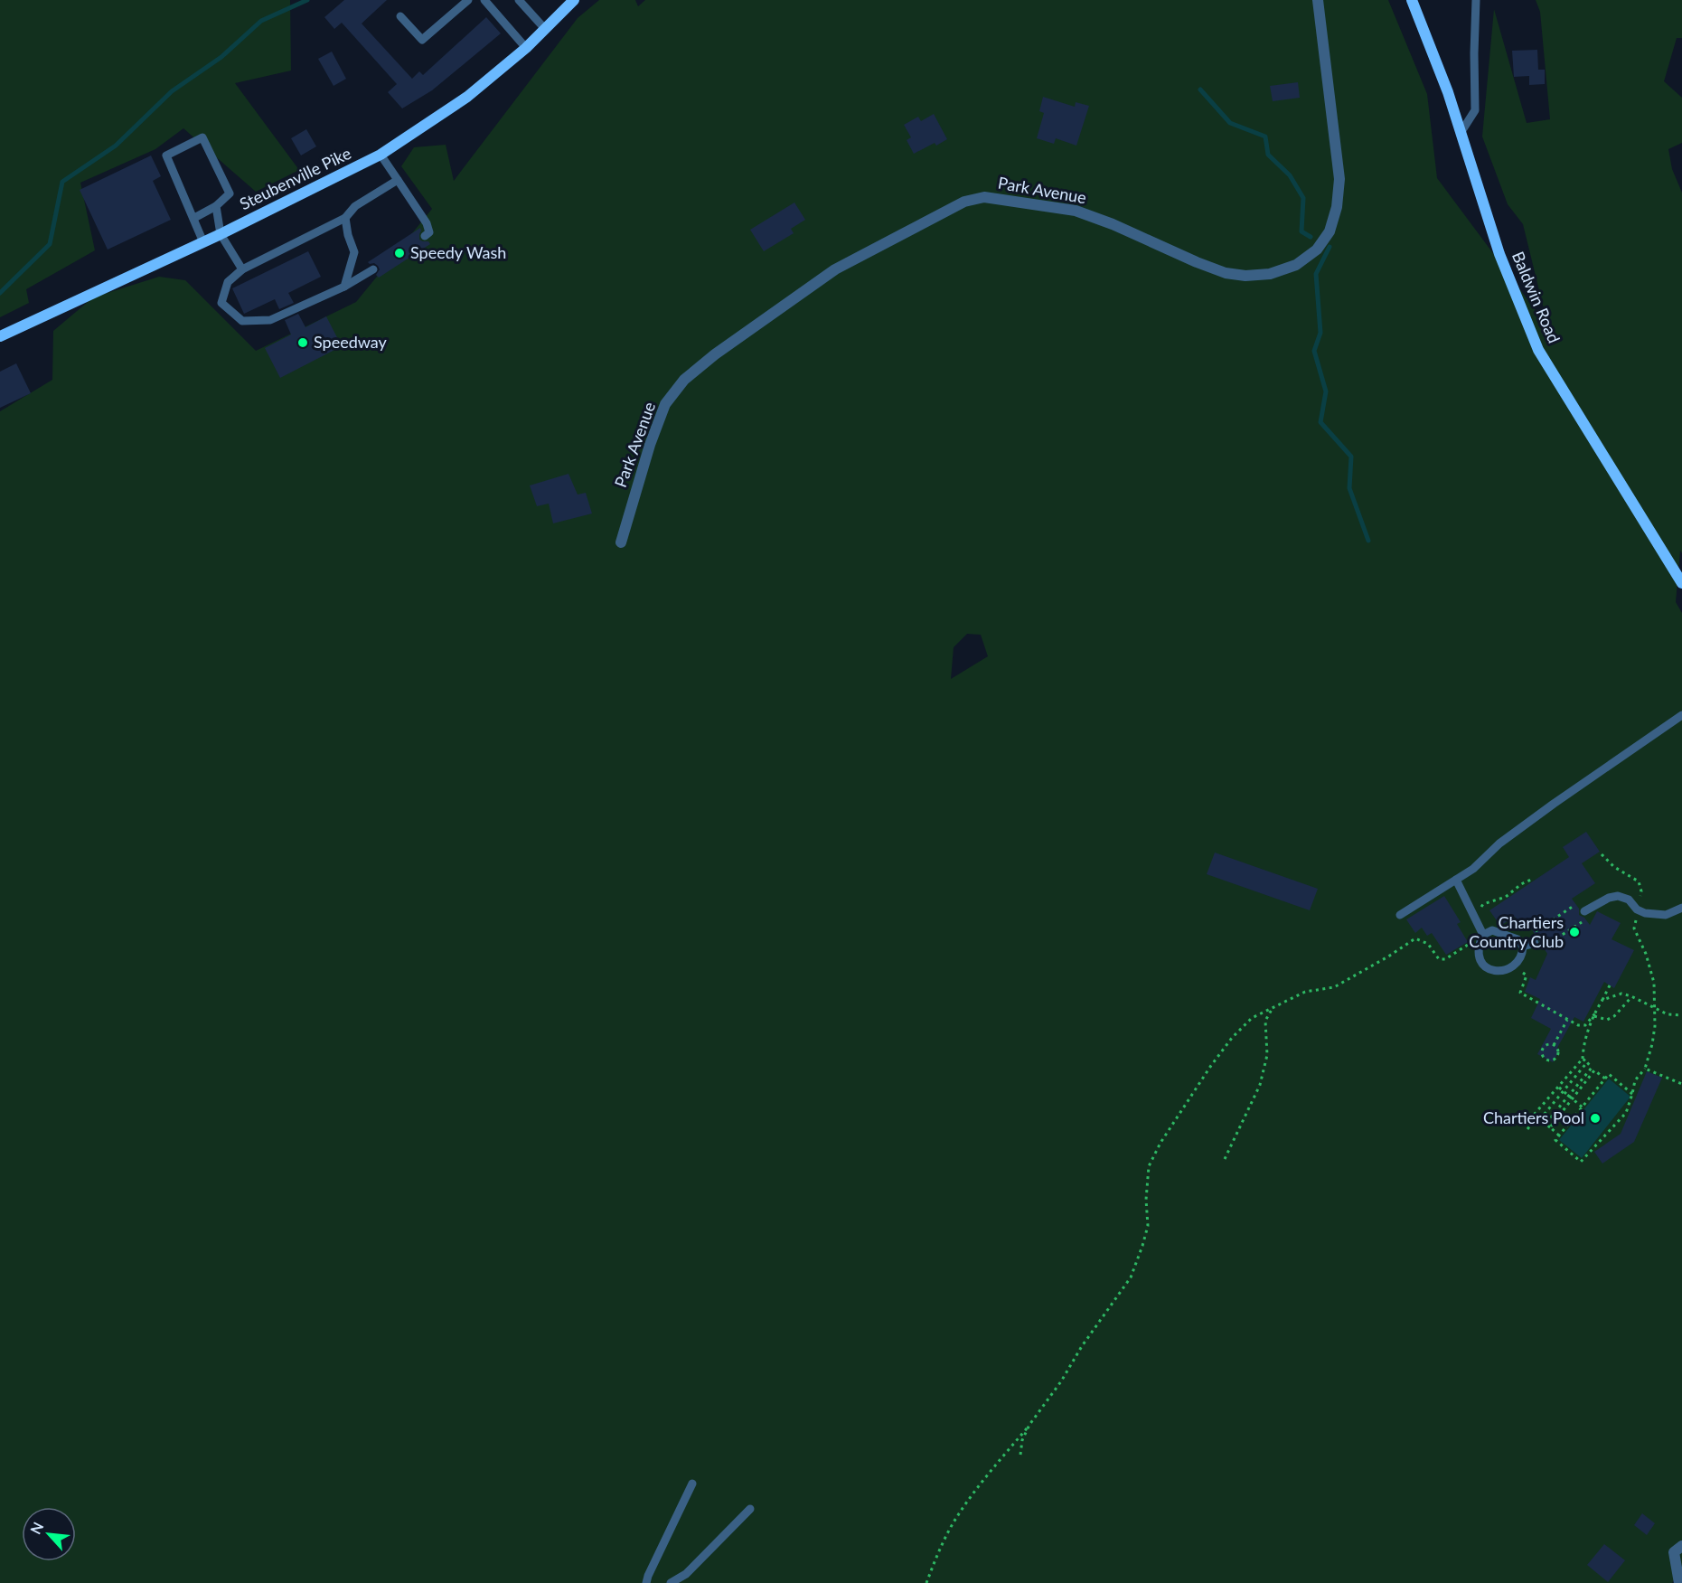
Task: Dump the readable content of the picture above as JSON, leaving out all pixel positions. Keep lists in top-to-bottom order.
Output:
{
  "streets": {
    "main road": ["Steubenville Pike", "Baldwin Road"],
    "street": ["Park Avenue"]
  },
  "places": [
    "Speedy Wash",
    "Speedway",
    "Chartiers Country Club",
    "Chartiers Pool"
  ],
  "north": "top left"
}
